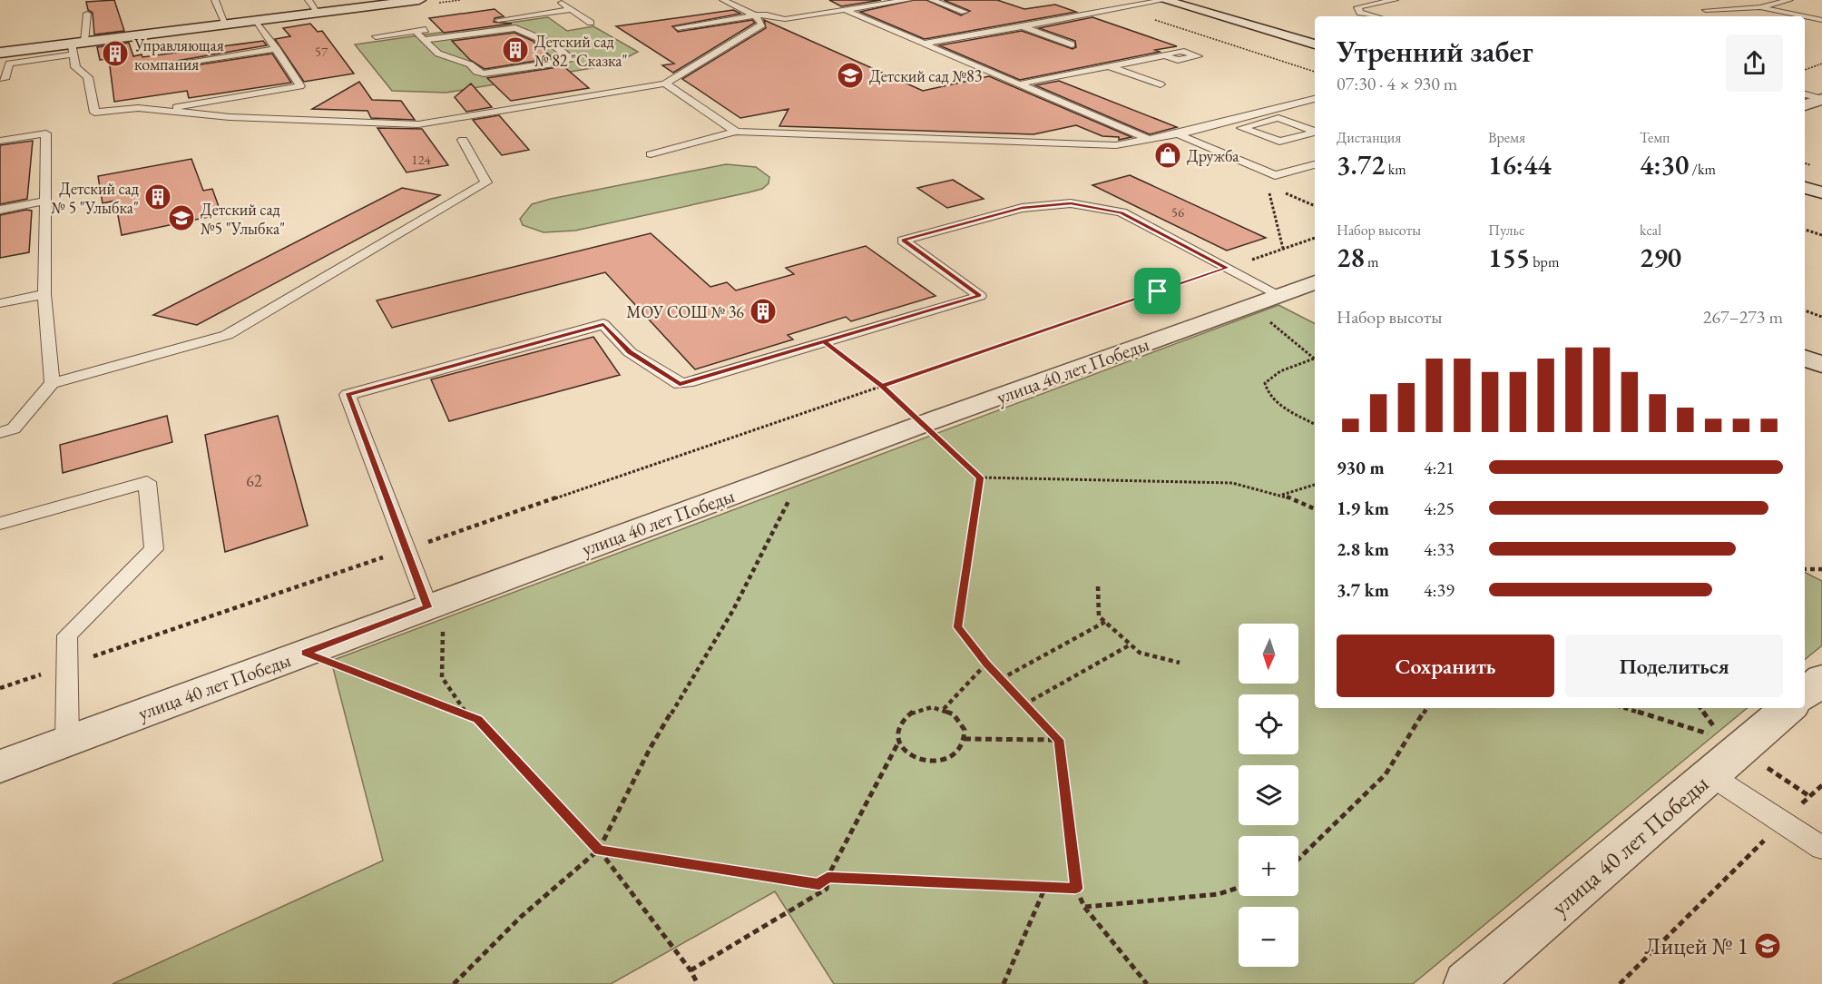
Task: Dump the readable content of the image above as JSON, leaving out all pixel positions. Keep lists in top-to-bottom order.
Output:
{
  "streets": {
    "street": ["улица 40 лет Победы"]
  },
  "places": {
    "building": [
      "Детский сад № 82 \"Сказка\"",
      "Управляющая компания",
      "Детский сад № 5 \"Улыбка\"",
      "МОУ СОШ № 36"
    ],
    "school or university": ["Детский сад №83", "Детский сад №5 \"Улыбка\"", "Лицей № 1"],
    "shop": ["Дружба"]
  },
  "house_numbers": [
    "57",
    "124",
    "56",
    "62"
  ],
  "north": "bottom",
  "page": {
    "heading": ["Утренний забег", "07:30 · 4 × 930 m"],
    "stats": [
      ["Дистанция", "3.72 km"],
      ["Время", "16:44"],
      ["Темп", "4:30 /km"],
      ["Набор высоты", "28 m"],
      ["Пульс", "155 bpm"],
      ["kcal", "290"]
    ],
    "chart": ["Набор высоты", "267–273 m"],
    "list": [
      {
        "name": "930 m",
        "note": "4:21"
      },
      {
        "name": "1.9 km",
        "note": "4:25"
      },
      {
        "name": "2.8 km",
        "note": "4:33"
      },
      {
        "name": "3.7 km",
        "note": "4:39"
      }
    ],
    "map_buttons": ["+", "−"],
    "buttons": ["Сохранить", "Поделиться"]
  }
}
